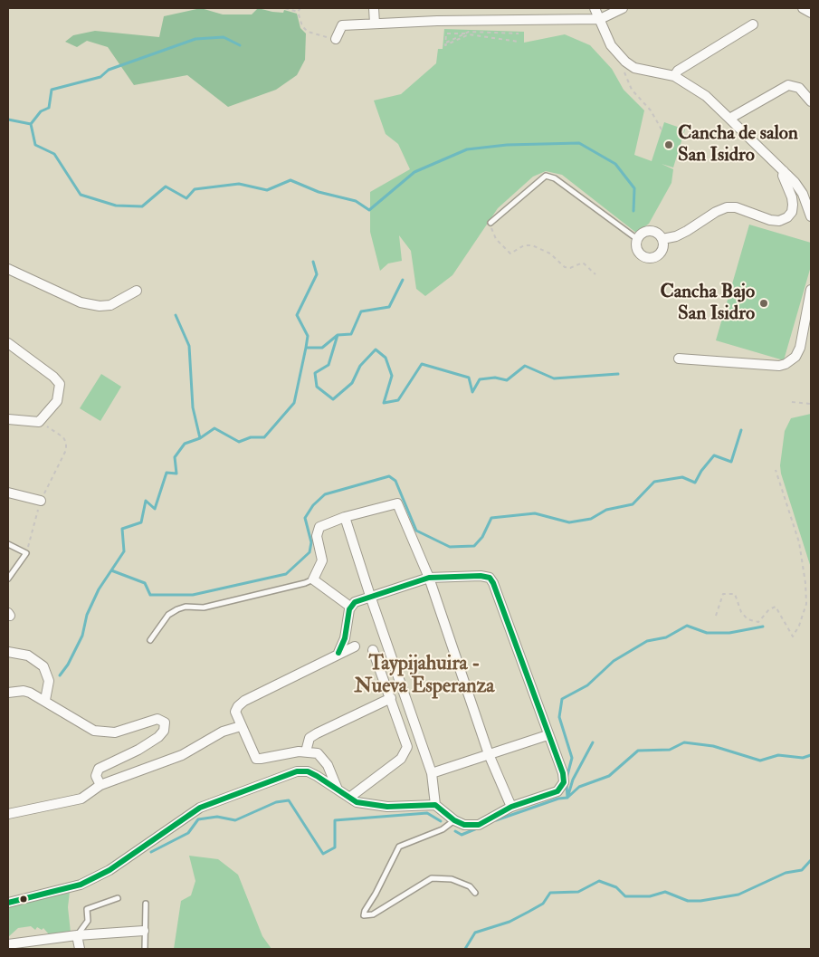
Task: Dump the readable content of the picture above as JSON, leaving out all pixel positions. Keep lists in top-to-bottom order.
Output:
{
  "districts": ["Taypijahuira - Nueva Esperanza"],
  "places": ["Cancha de salon San Isidro", "Cancha Bajo San Isidro"]
}
